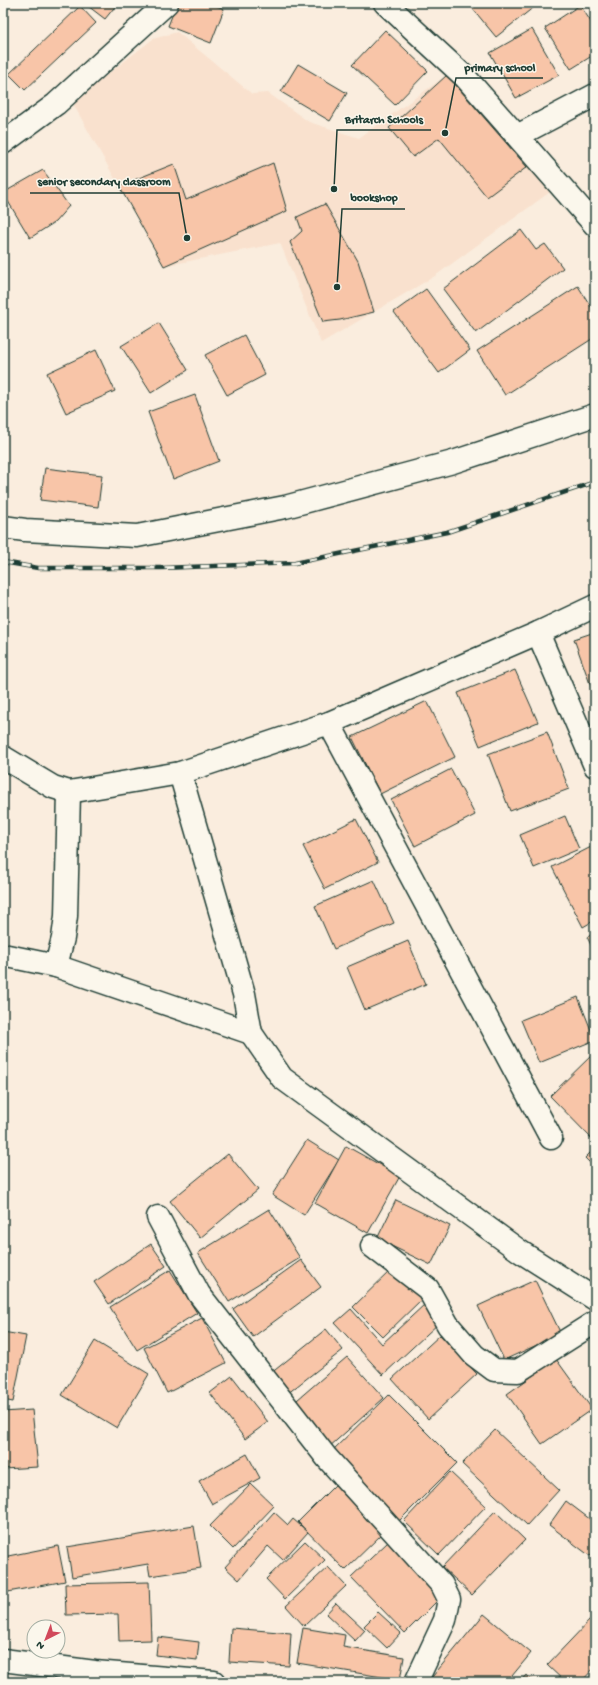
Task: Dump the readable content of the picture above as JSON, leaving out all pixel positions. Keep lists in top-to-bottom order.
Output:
{
  "places": [
    "primary school",
    "Britarch Schools",
    "senior secondary classroom",
    "bookshop"
  ],
  "north": "bottom left"
}
